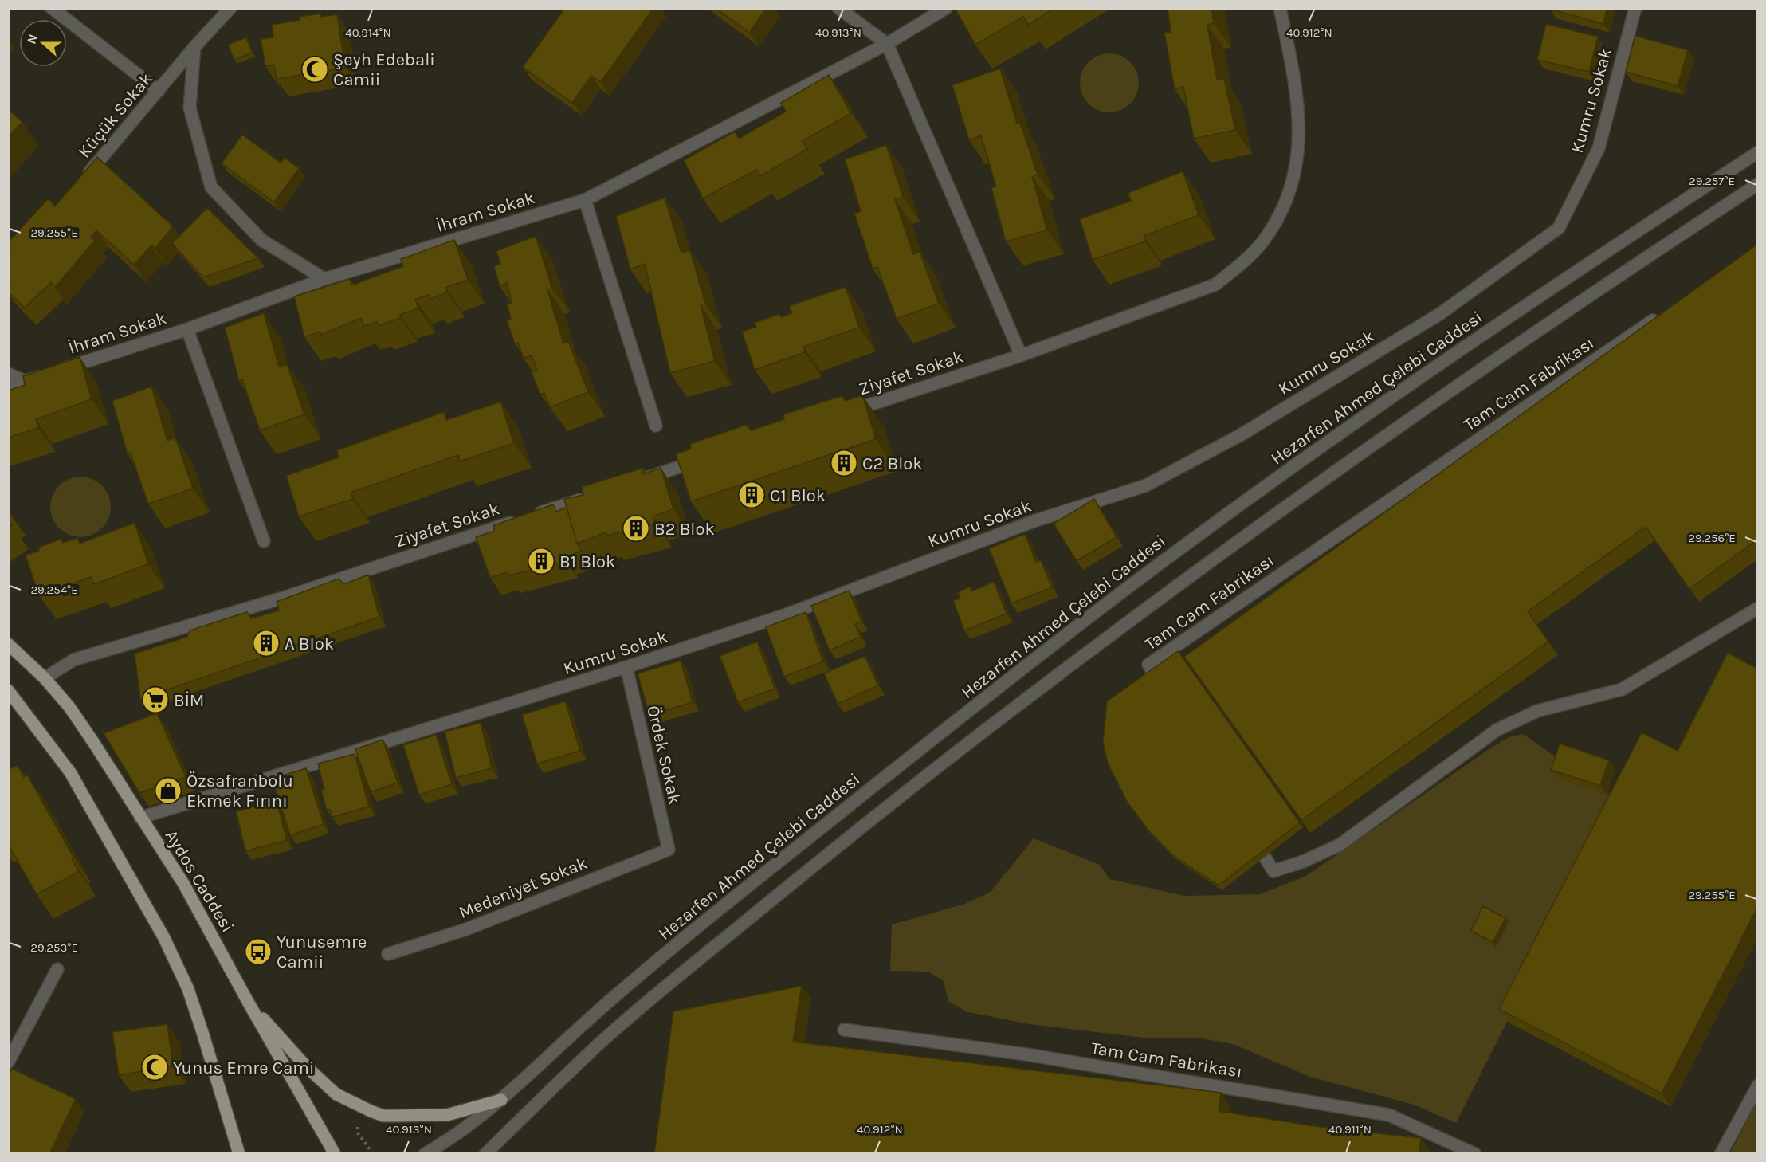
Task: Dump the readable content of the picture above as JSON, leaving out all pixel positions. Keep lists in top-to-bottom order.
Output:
{
  "streets": {
    "main road": ["Aydos Caddesi"],
    "street": [
      "Kumru Sokak",
      "Küçük Sokak",
      "İhram Sokak",
      "Ziyafet Sokak",
      "Tam Cam Fabrikası",
      "Hezarfen Ahmed Çelebi Caddesi",
      "Ördek Sokak",
      "Medeniyet Sokak"
    ]
  },
  "crossings": [
    ["Kumru Sokak", "Ördek Sokak"],
    ["Kumru Sokak", "Aydos Caddesi"],
    ["Ziyafet Sokak", "Aydos Caddesi"],
    ["Ördek Sokak", "Medeniyet Sokak"]
  ],
  "places": {
    "mosque": ["Şeyh Edebali Camii", "Yunus Emre Cami"],
    "building": [
      "C2 Blok",
      "C1 Blok",
      "B2 Blok",
      "B1 Blok",
      "A Blok"
    ],
    "supermarket": ["BİM"],
    "shop": ["Özsafranbolu Ekmek Fırını"],
    "bus stop": ["Yunusemre Cami̇i̇"]
  },
  "north": "left",
  "coordinates": [
    "40.914°N",
    "40.913°N",
    "40.912°N",
    "29.257°E",
    "29.255°E",
    "29.256°E",
    "29.254°E",
    "29.253°E",
    "40.911°N"
  ]
}
